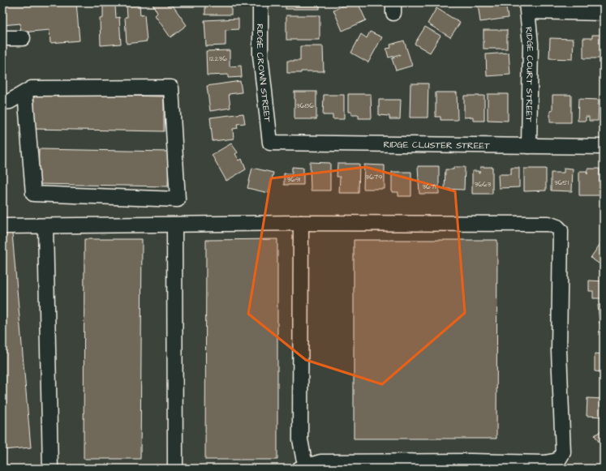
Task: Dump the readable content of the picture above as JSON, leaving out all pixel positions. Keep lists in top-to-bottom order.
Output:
{
  "streets": {
    "street": ["RIDGE CROWN STREET", "RIDGE COURT STREET", "RIDGE CLUSTER STREET"]
  },
  "crossings": [
    ["RIDGE CROWN STREET", "RIDGE CLUSTER STREET"],
    ["RIDGE COURT STREET", "RIDGE CLUSTER STREET"]
  ],
  "house_numbers": [
    "12236",
    "3686",
    "3679",
    "3691",
    "3651",
    "3663",
    "3671"
  ]
}
